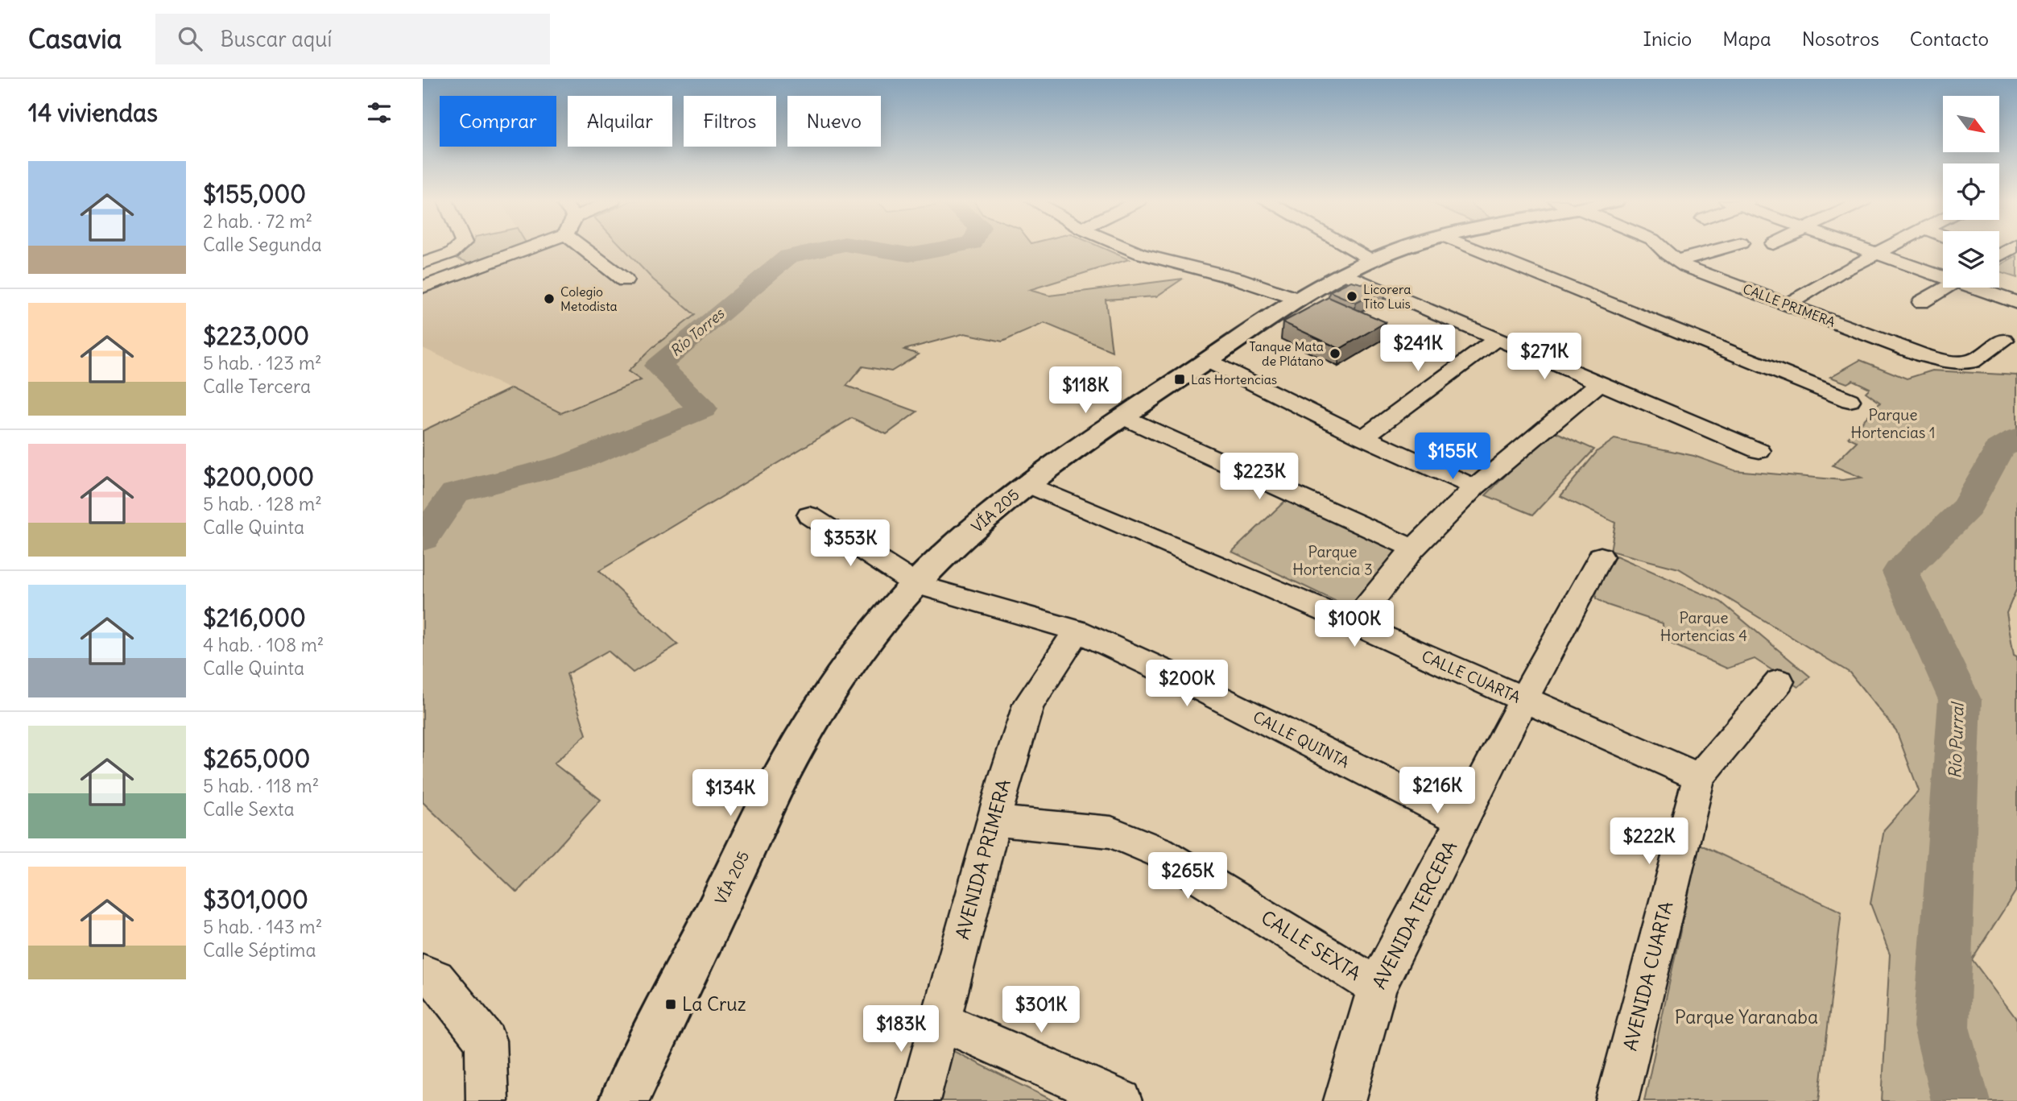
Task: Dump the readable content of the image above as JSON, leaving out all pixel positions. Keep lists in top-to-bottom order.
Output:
{
  "streets": {
    "main road": ["VÍA 205"],
    "street": [
      "CALLE PRIMERA",
      "CALLE CUARTA",
      "CALLE QUINTA",
      "AVENIDA PRIMERA",
      "AVENIDA TERCERA",
      "CALLE SEXTA",
      "AVENIDA CUARTA"
    ]
  },
  "crossings": [
    ["VÍA 205", "CALLE CUARTA"],
    ["VÍA 205", "CALLE QUINTA"],
    ["CALLE CUARTA", "AVENIDA TERCERA"],
    ["CALLE CUARTA", "AVENIDA CUARTA"],
    ["CALLE QUINTA", "AVENIDA PRIMERA"],
    ["CALLE QUINTA", "AVENIDA TERCERA"],
    ["AVENIDA PRIMERA", "CALLE SEXTA"],
    ["AVENIDA TERCERA", "CALLE SEXTA"]
  ],
  "water": ["Río Torres", "Río Purral"],
  "parks": [
    "Parque Hortencias 1",
    "Parque Hortencia 3",
    "Parque Hortencias 4",
    "Parque Yaranaba"
  ],
  "places": {
    "other": ["Licorera Tito Luis", "Colegio Metodista", "Tanque Mata de Plátano"],
    "transit": ["Las Hortencias", "La Cruz"]
  },
  "north": "bottom right",
  "page": {
    "header": "Casavia",
    "search": "Buscar aquí",
    "nav": [
      "Inicio",
      "Mapa",
      "Nosotros",
      "Contacto"
    ],
    "heading": "14 viviendas",
    "chip": [
      "Comprar",
      "Alquilar",
      "Filtros",
      "Nuevo"
    ],
    "list": [
      {
        "name": "$155,000",
        "note": "2 hab. · 72 m² · Calle Segunda"
      },
      {
        "name": "$223,000",
        "note": "5 hab. · 123 m² · Calle Tercera"
      },
      {
        "name": "$200,000",
        "note": "5 hab. · 128 m² · Calle Quinta"
      },
      {
        "name": "$216,000",
        "note": "4 hab. · 108 m² · Calle Quinta"
      },
      {
        "name": "$265,000",
        "note": "5 hab. · 118 m² · Calle Sexta"
      },
      {
        "name": "$301,000",
        "note": "5 hab. · 143 m² · Calle Séptima"
      }
    ],
    "price": [
      "$241K",
      "$271K",
      "$118K",
      "$155K",
      "$223K",
      "$353K",
      "$100K",
      "$200K",
      "$216K",
      "$134K",
      "$222K",
      "$265K",
      "$301K",
      "$183K"
    ]
  }
}
